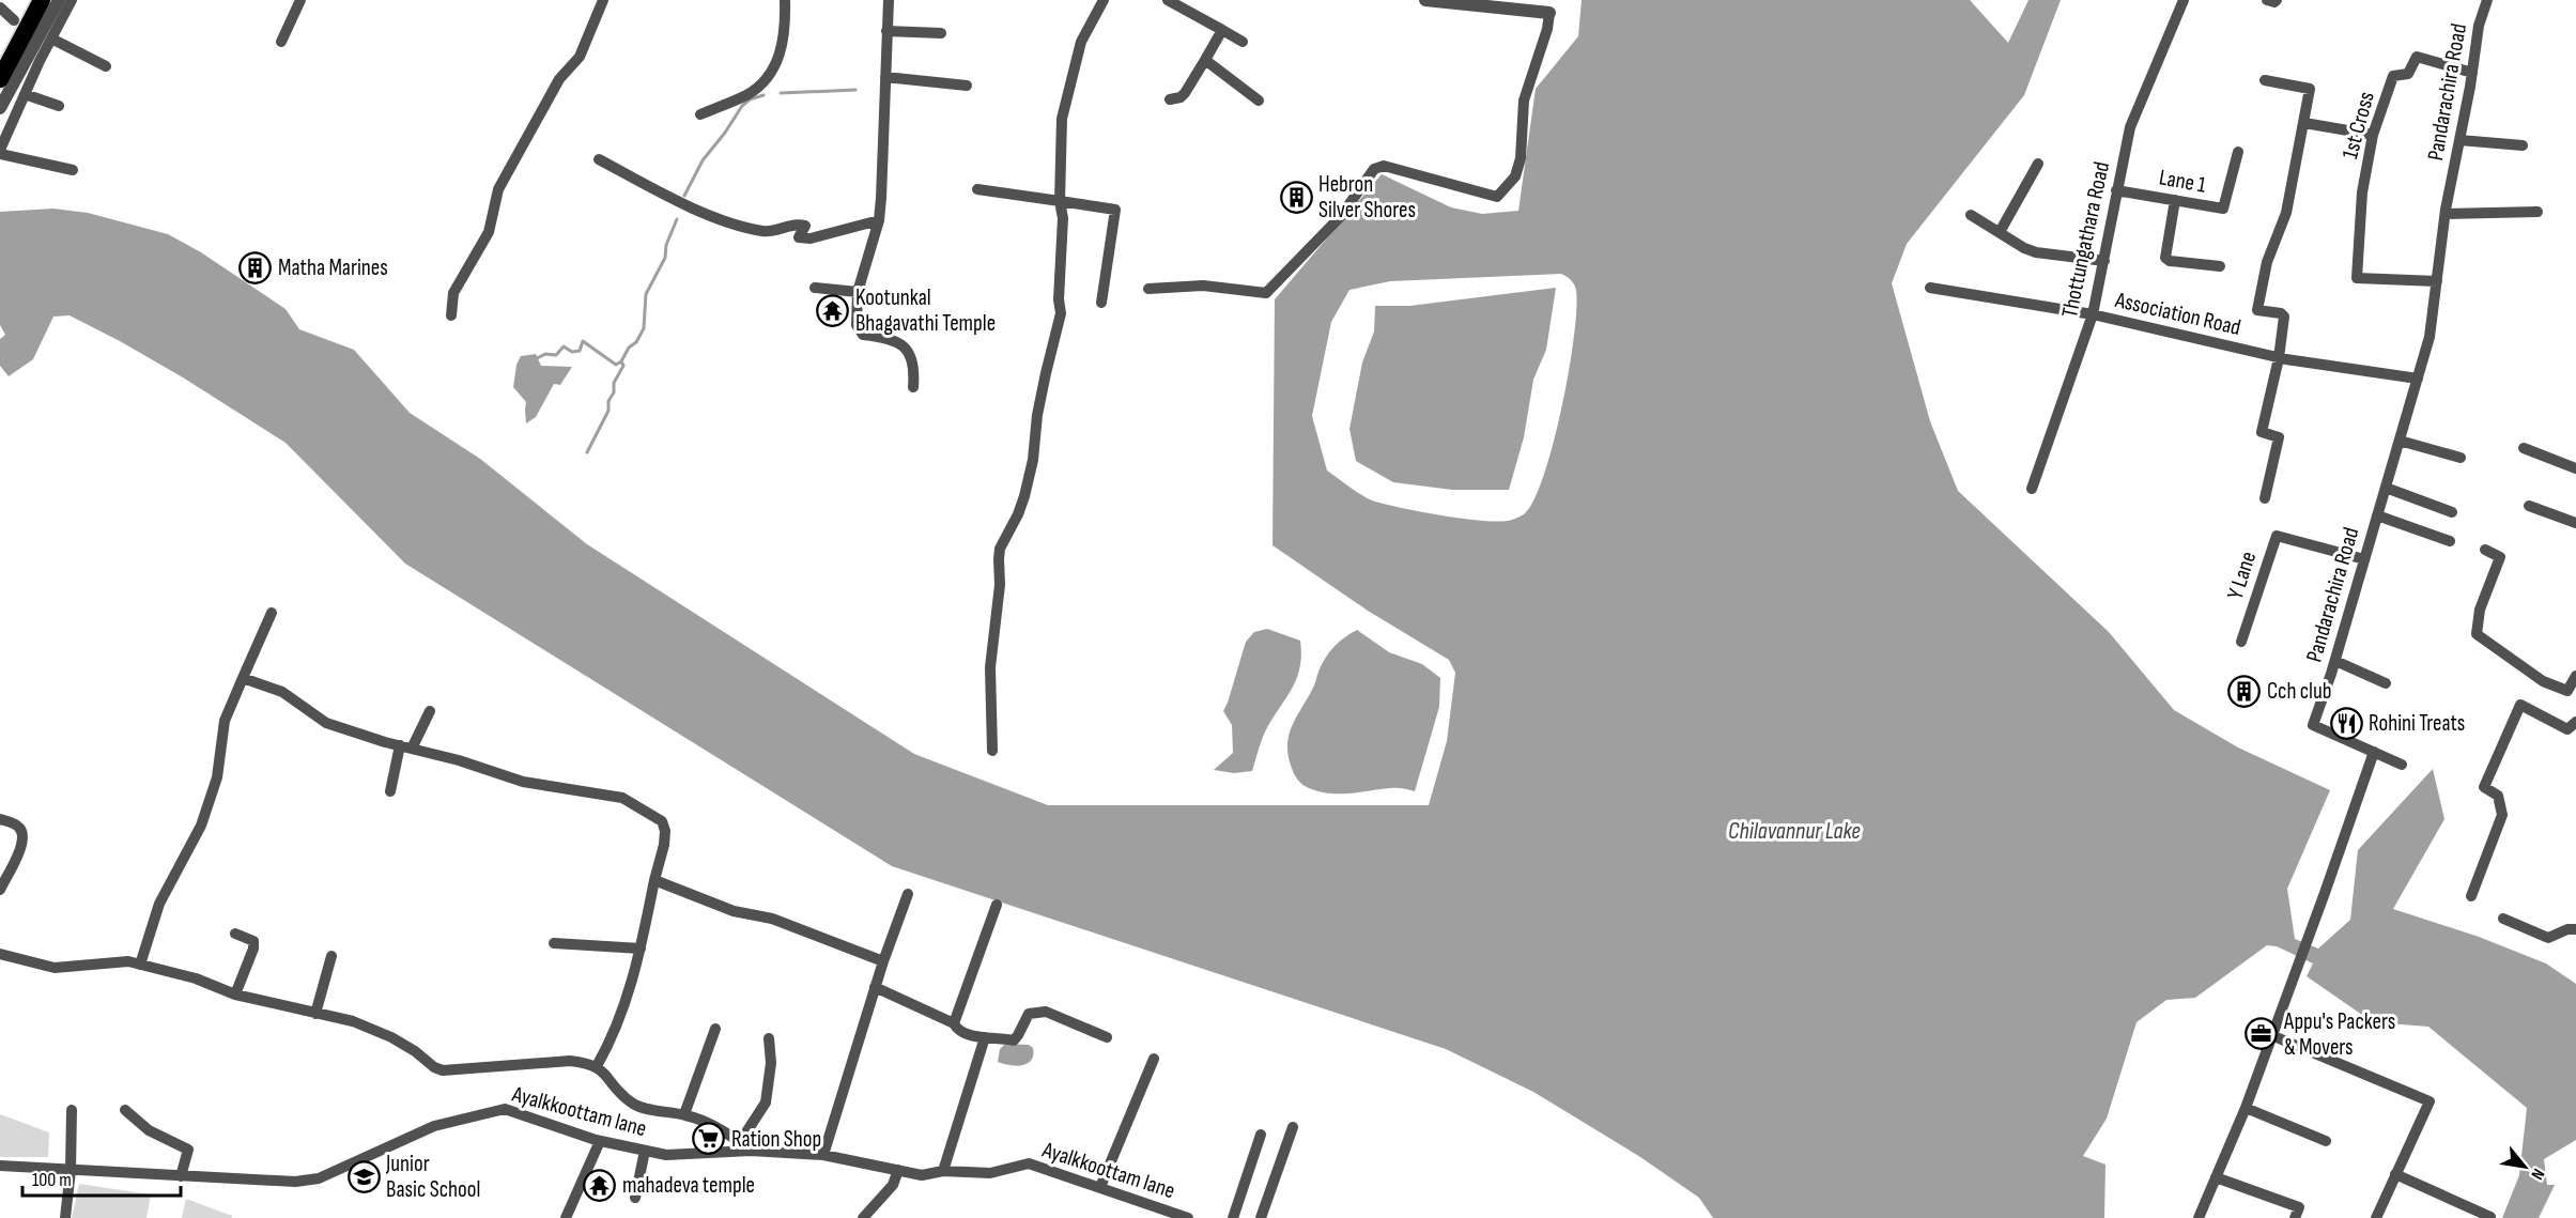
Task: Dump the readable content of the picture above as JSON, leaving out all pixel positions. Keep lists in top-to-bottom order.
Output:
{
  "streets": {
    "street": [
      "Pandarachira Road",
      "1st Cross",
      "Lane 1",
      "Thottungathara Road",
      "Association Road",
      "Y Lane",
      "Ayalkkoottam lane"
    ]
  },
  "crossings": [
    ["Pandarachira Road", "1st Cross"],
    ["Pandarachira Road", "Association Road"],
    ["Pandarachira Road", "Y Lane"],
    ["Lane 1", "Thottungathara Road"],
    ["Thottungathara Road", "Association Road"]
  ],
  "water": ["Chilavannur Lake"],
  "places": {
    "building": ["Hebron Silver Shores", "Matha Marines", "Cch club"],
    "temple": ["Kootunkal Bhagavathi Temple", "mahadeva temple"],
    "restaurant": ["Rohini Treats"],
    "office": ["Appu's Packers & Movers"],
    "supermarket": ["Ration Shop"],
    "school or university": ["Junior Basic School"]
  },
  "scale_bar": "100 m",
  "north": "bottom right"
}
